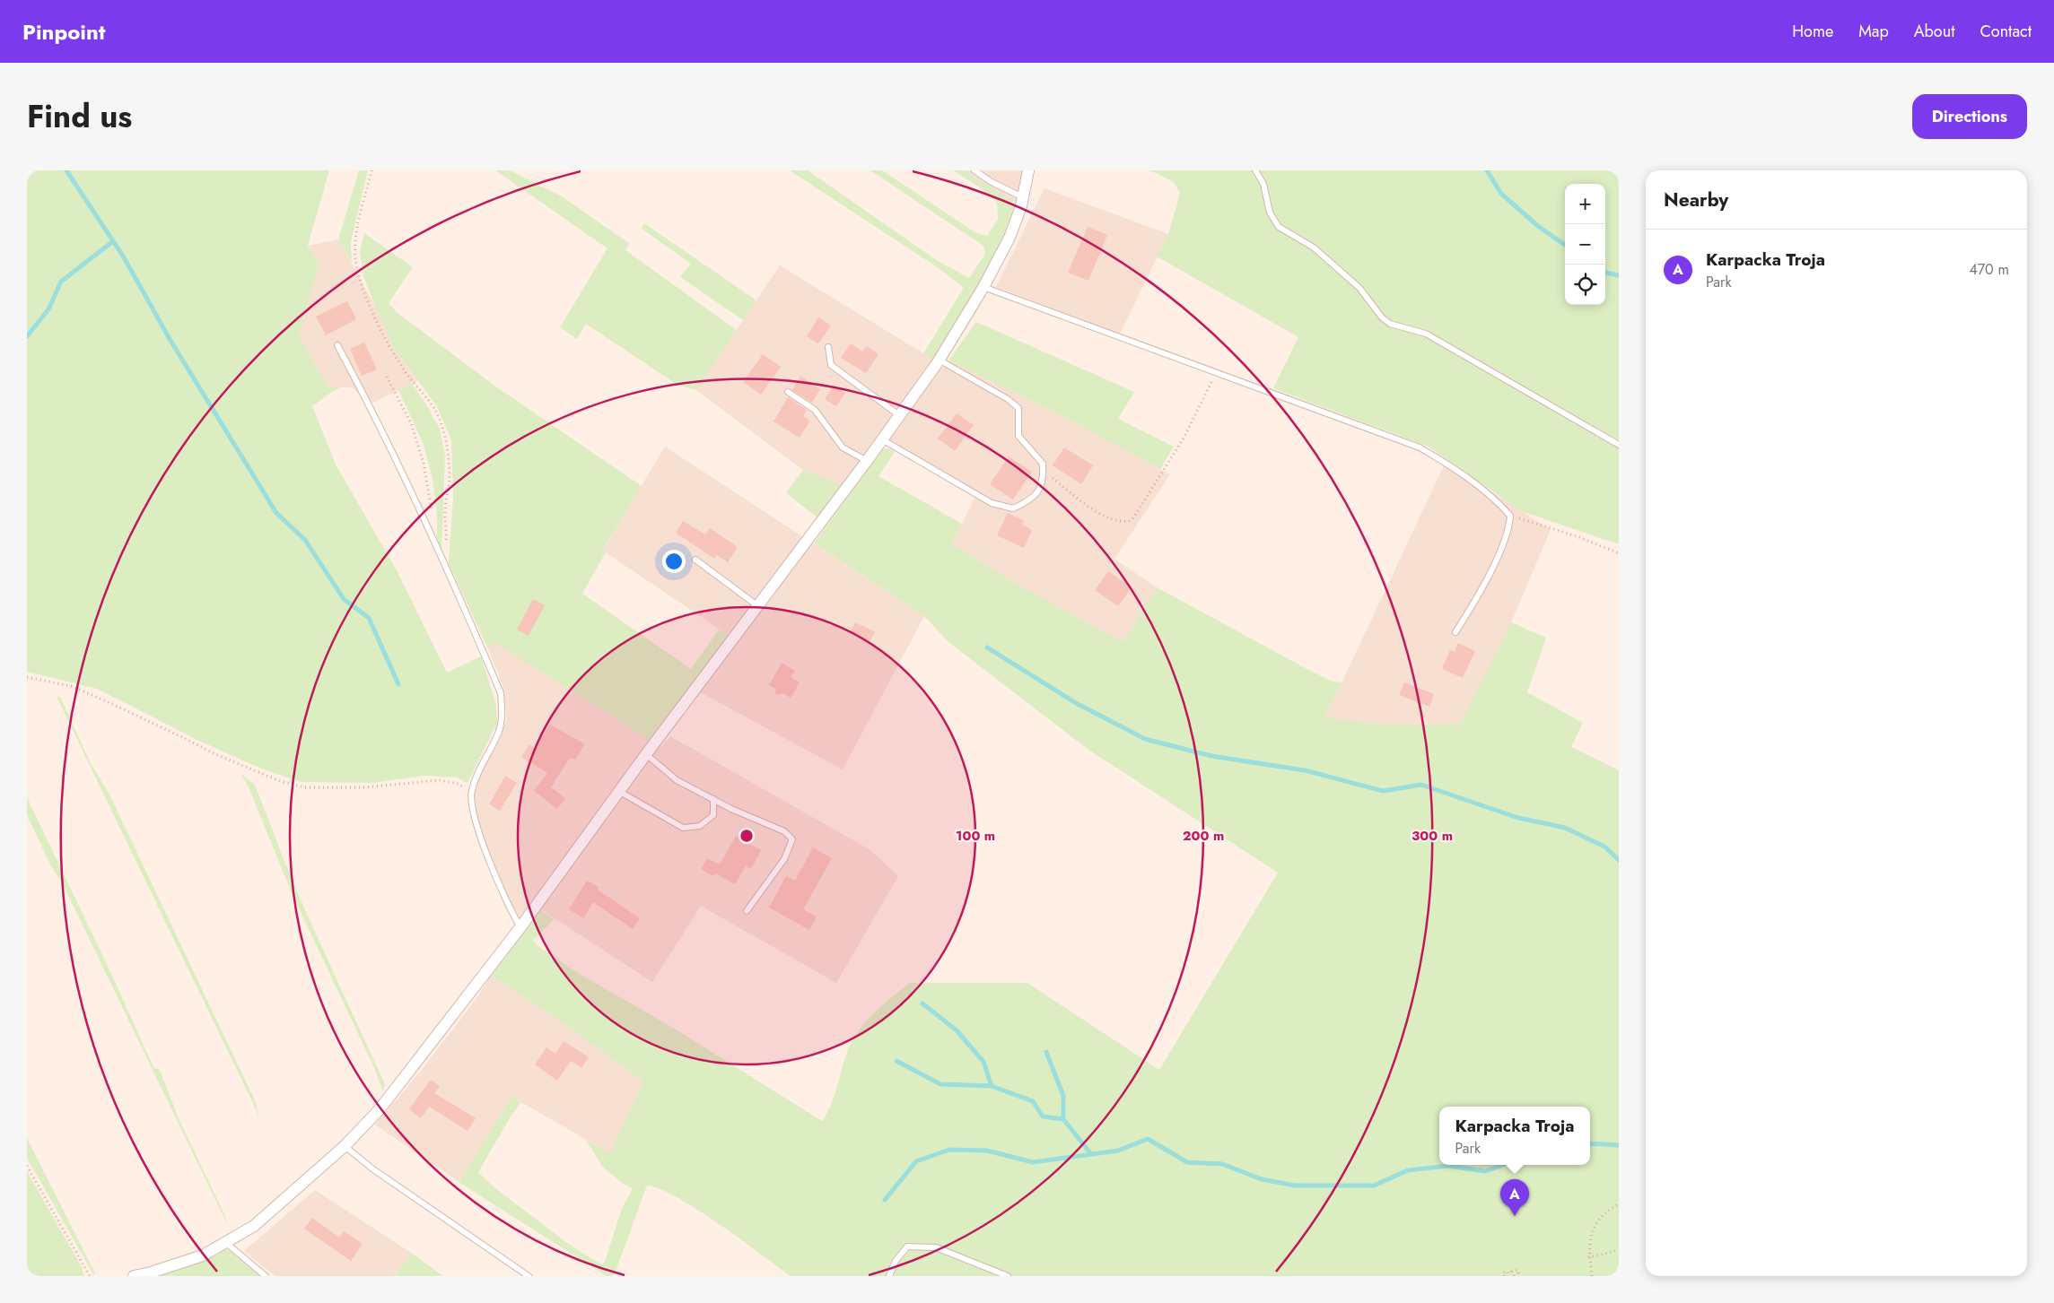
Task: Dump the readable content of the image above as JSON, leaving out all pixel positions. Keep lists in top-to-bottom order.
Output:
{
  "page": {
    "header": "Pinpoint",
    "nav": [
      "Home",
      "Map",
      "About",
      "Contact"
    ],
    "title": "Find us",
    "buttons": "Directions",
    "heading": "Nearby",
    "map_buttons": ["+", "−"],
    "list": [
      {
        "mark": "A",
        "name": "Karpacka Troja",
        "note": "Park",
        "value": "470 m"
      }
    ],
    "popup": ["Karpacka Troja", "Park"],
    "pins": "A"
  },
  "rings": ["100 m", "200 m", "300 m"]
}
